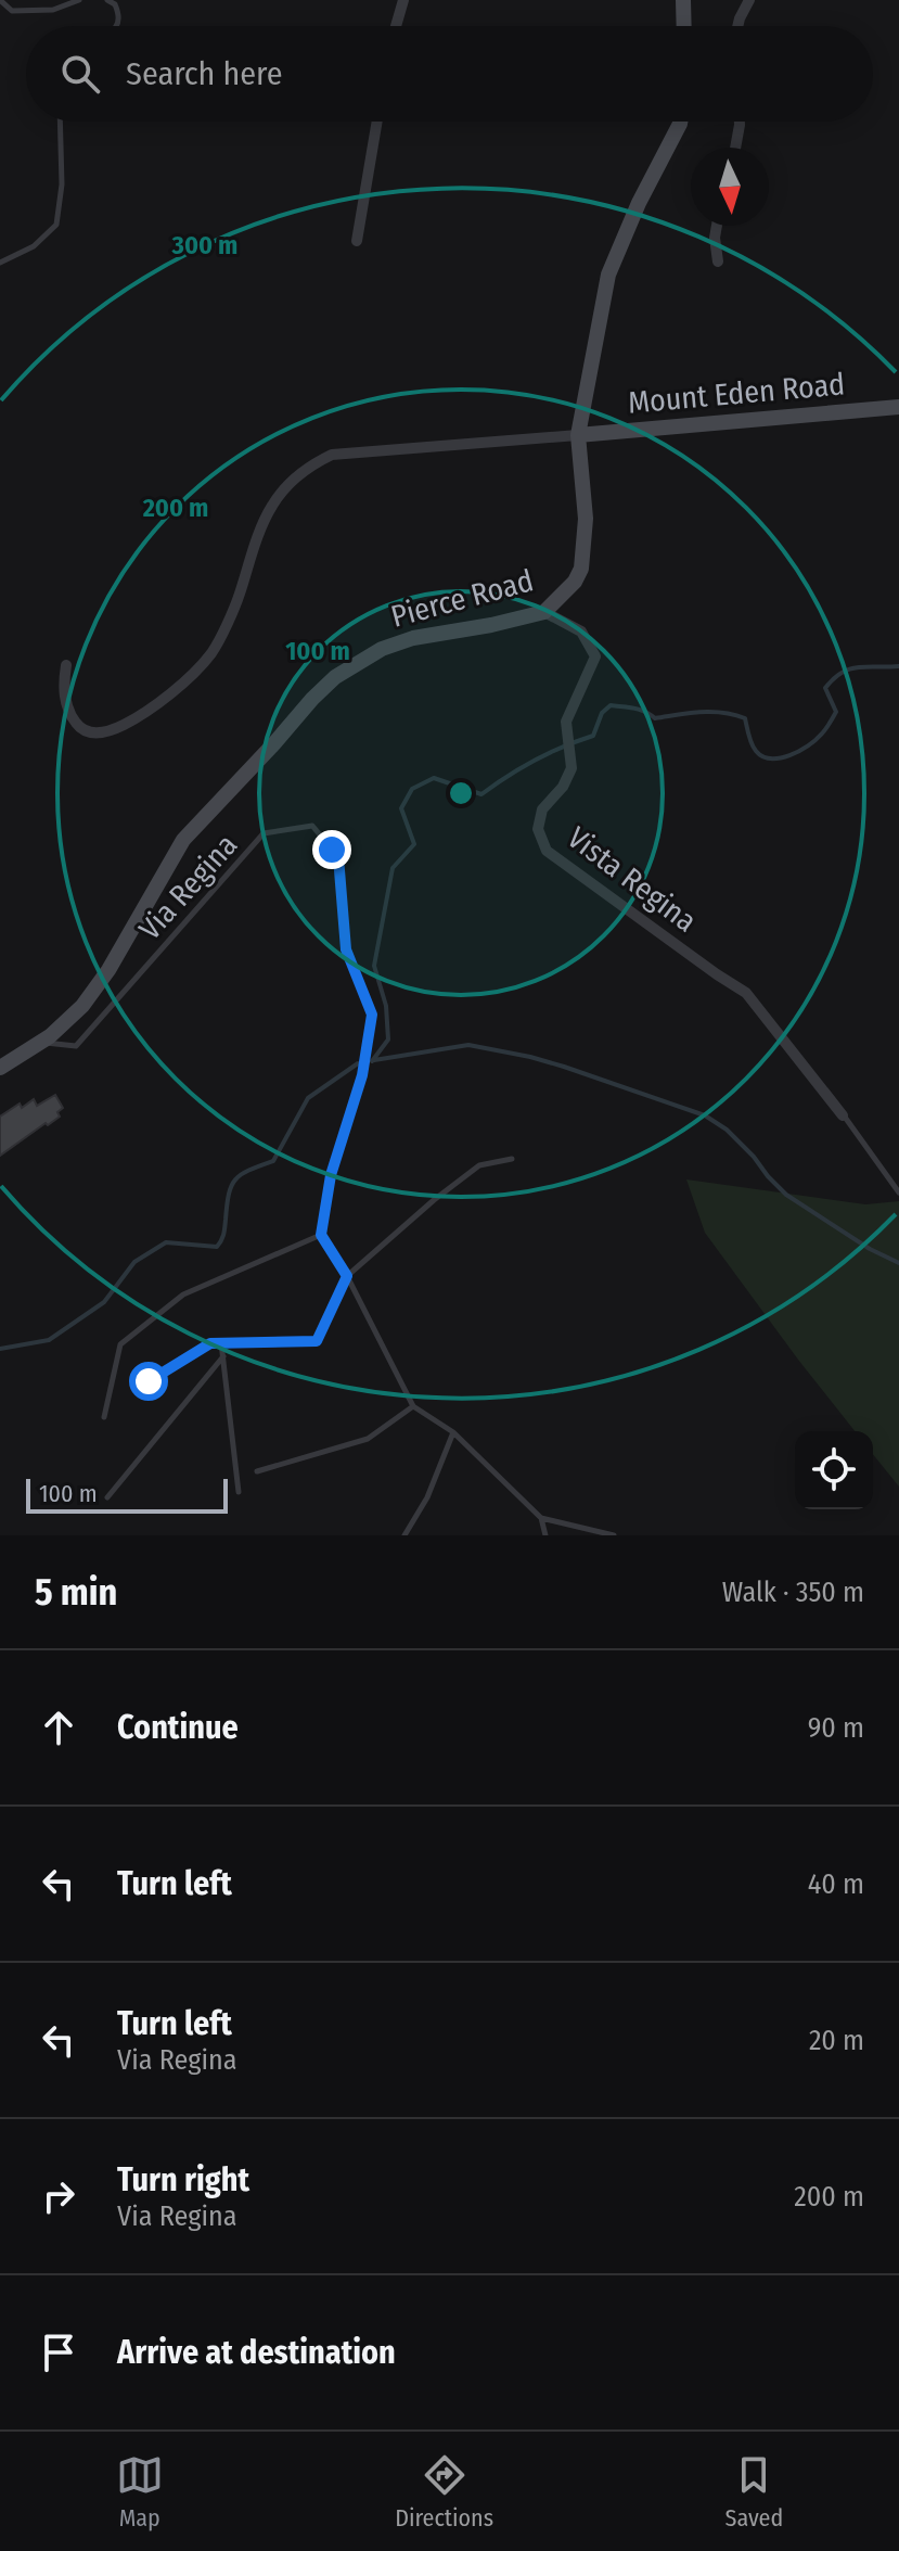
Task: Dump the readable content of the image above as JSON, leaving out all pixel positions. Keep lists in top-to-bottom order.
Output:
{
  "streets": {
    "street": ["Mount Eden Road", "Pierce Road", "Vista Regina"],
    "lane": ["Via Regina"]
  },
  "crossings": [
    ["Mount Eden Road", "Pierce Road"],
    ["Pierce Road", "Vista Regina"],
    ["Pierce Road", "Via Regina"]
  ],
  "scale_bar": "100 m",
  "north": "bottom",
  "page": {
    "search": "Search here",
    "scale": "100 m",
    "heading": ["5 min", "Walk · 350 m"],
    "list": [
      ["Continue", "90 m"],
      ["Turn left", "40 m"],
      ["Turn left", "Via Regina", "20 m"],
      ["Turn right", "Via Regina", "200 m"],
      "Arrive at destination"
    ],
    "nav": ["Map", "Directions", "Saved"]
  },
  "rings": ["300 m", "200 m", "100 m"]
}
